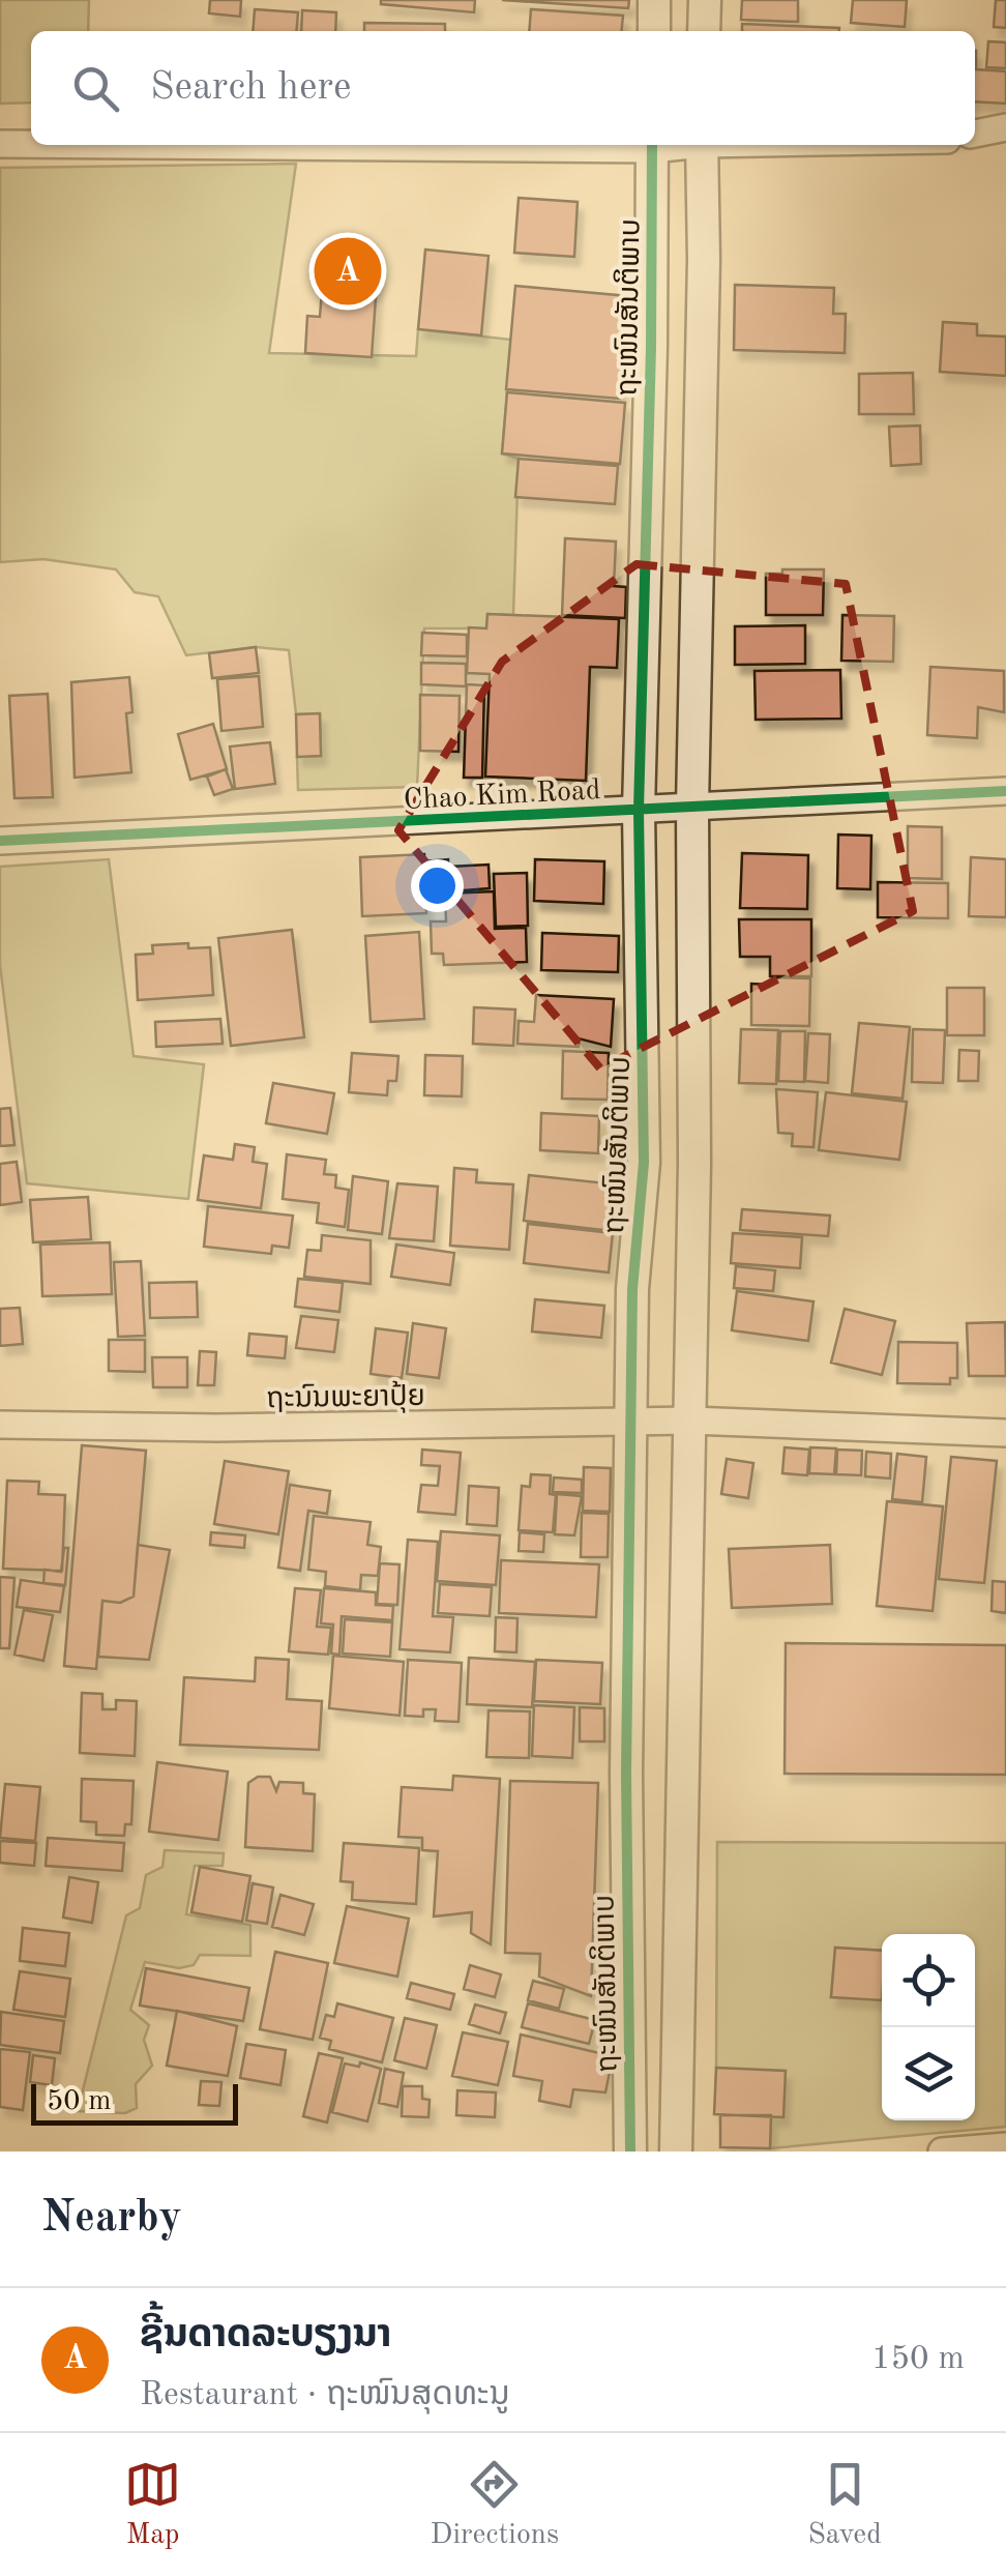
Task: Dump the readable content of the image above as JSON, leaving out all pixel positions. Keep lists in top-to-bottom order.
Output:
{
  "streets": {
    "street": ["ຖະໜົນສັນຕິພາບ", "Chao Kim Road", "ຖະນົນພະຍາປຸ້ຍ"]
  },
  "crossings": [
    ["ຖະໜົນສັນຕິພາບ", "Chao Kim Road"],
    ["ຖະໜົນສັນຕິພາບ", "ຖະນົນພະຍາປຸ້ຍ"]
  ],
  "scale_bar": "50 m",
  "page": {
    "search": "Search here",
    "pins": "A",
    "scale": "50 m",
    "heading": "Nearby",
    "list": [
      {
        "mark": "A",
        "name": "ຊີ້ນດາດລະບຽງນາ",
        "note": "Restaurant · ຖະໜົນສຸດທະນູ",
        "value": "150 m"
      }
    ],
    "nav": ["Map", "Directions", "Saved"]
  }
}
